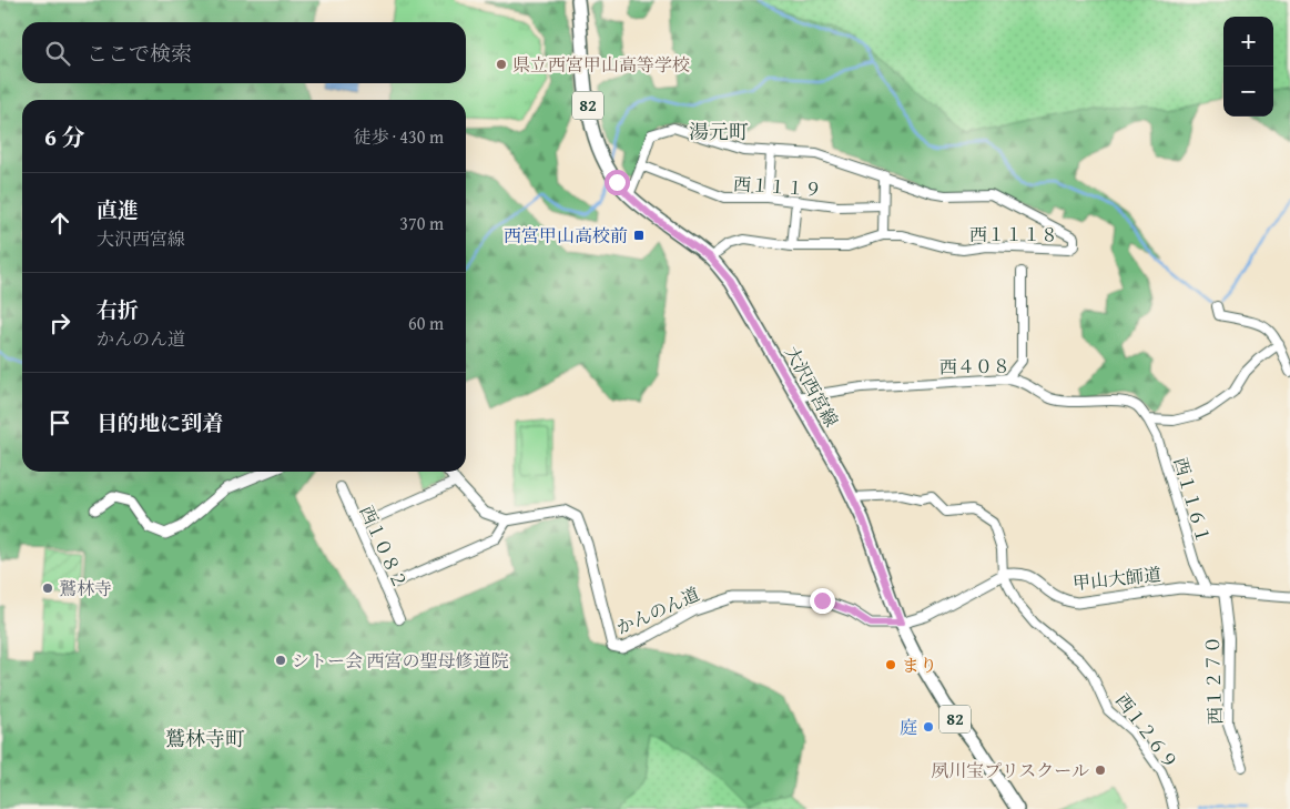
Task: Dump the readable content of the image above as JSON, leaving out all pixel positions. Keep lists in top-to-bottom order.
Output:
{
  "streets": {
    "main road": ["82", "大沢西宮線"],
    "street": [
      "西１１１９",
      "西１１１８",
      "西４０８",
      "西１１６１",
      "西１０８２",
      "甲山大師道",
      "かんのん道",
      "西１２７０",
      "西１２６９"
    ]
  },
  "crossings": [
    ["西１１１９", "西１１１８"],
    ["西１１１８", "大沢西宮線"],
    ["西４０８", "大沢西宮線"],
    ["西４０８", "西１１６１"],
    ["大沢西宮線", "かんのん道"],
    ["西１１６１", "甲山大師道"],
    ["甲山大師道", "西１２７０"],
    ["甲山大師道", "西１２６９"]
  ],
  "districts": ["湯元町", "鷲林寺町"],
  "places": {
    "other": [
      "県立西宮甲山高等学校",
      "鷲林寺",
      "シトー会 西宮の聖母修道院",
      "まり",
      "庭",
      "夙川宝プリスクール"
    ],
    "transit": ["西宮甲山高校前"]
  },
  "page": {
    "map_buttons": ["+", "−"],
    "search": "ここで検索",
    "heading": ["6 分", "徒歩 · 430 m"],
    "list": [
      ["直進", "大沢西宮線", "370 m"],
      ["右折", "かんのん道", "60 m"],
      "目的地に到着"
    ]
  }
}
